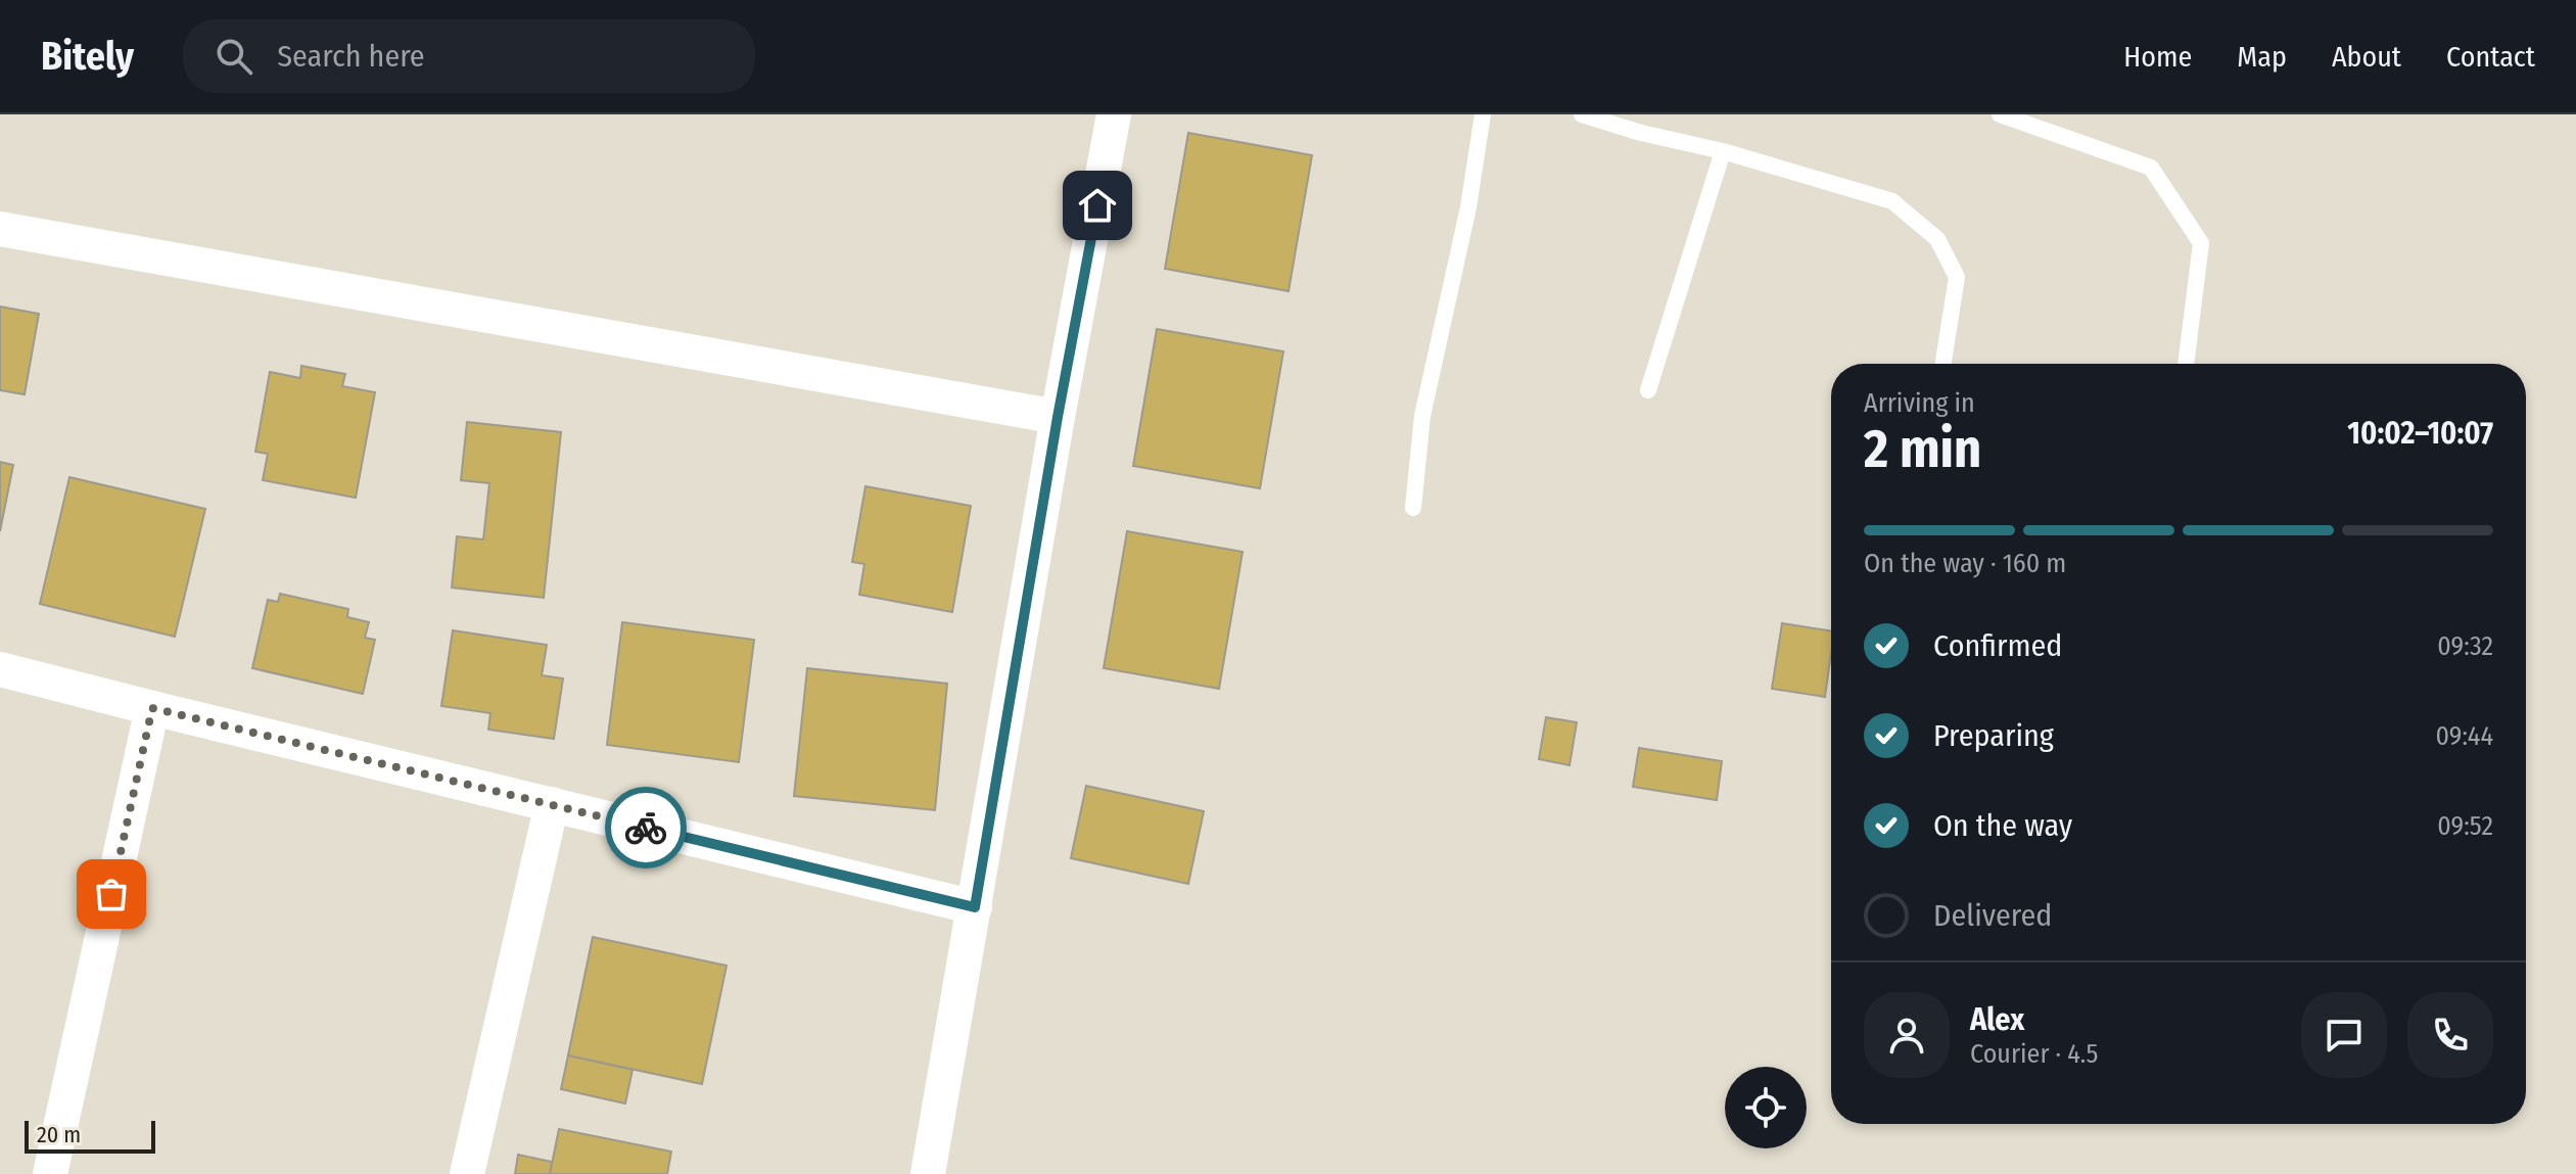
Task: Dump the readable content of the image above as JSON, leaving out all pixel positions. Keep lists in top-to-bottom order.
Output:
{
  "scale_bar": "20 m",
  "page": {
    "header": "Bitely",
    "search": "Search here",
    "nav": [
      "Home",
      "Map",
      "About",
      "Contact"
    ],
    "heading": ["2 min", "Arriving in", "10:02–10:07"],
    "panel": ["Alex", "Courier · 4.5"],
    "bar": "On the way · 160 m",
    "list": [
      ["Confirmed", "09:32"],
      ["Preparing", "09:44"],
      ["On the way", "09:52"],
      "Delivered"
    ],
    "scale": "20 m"
  }
}
